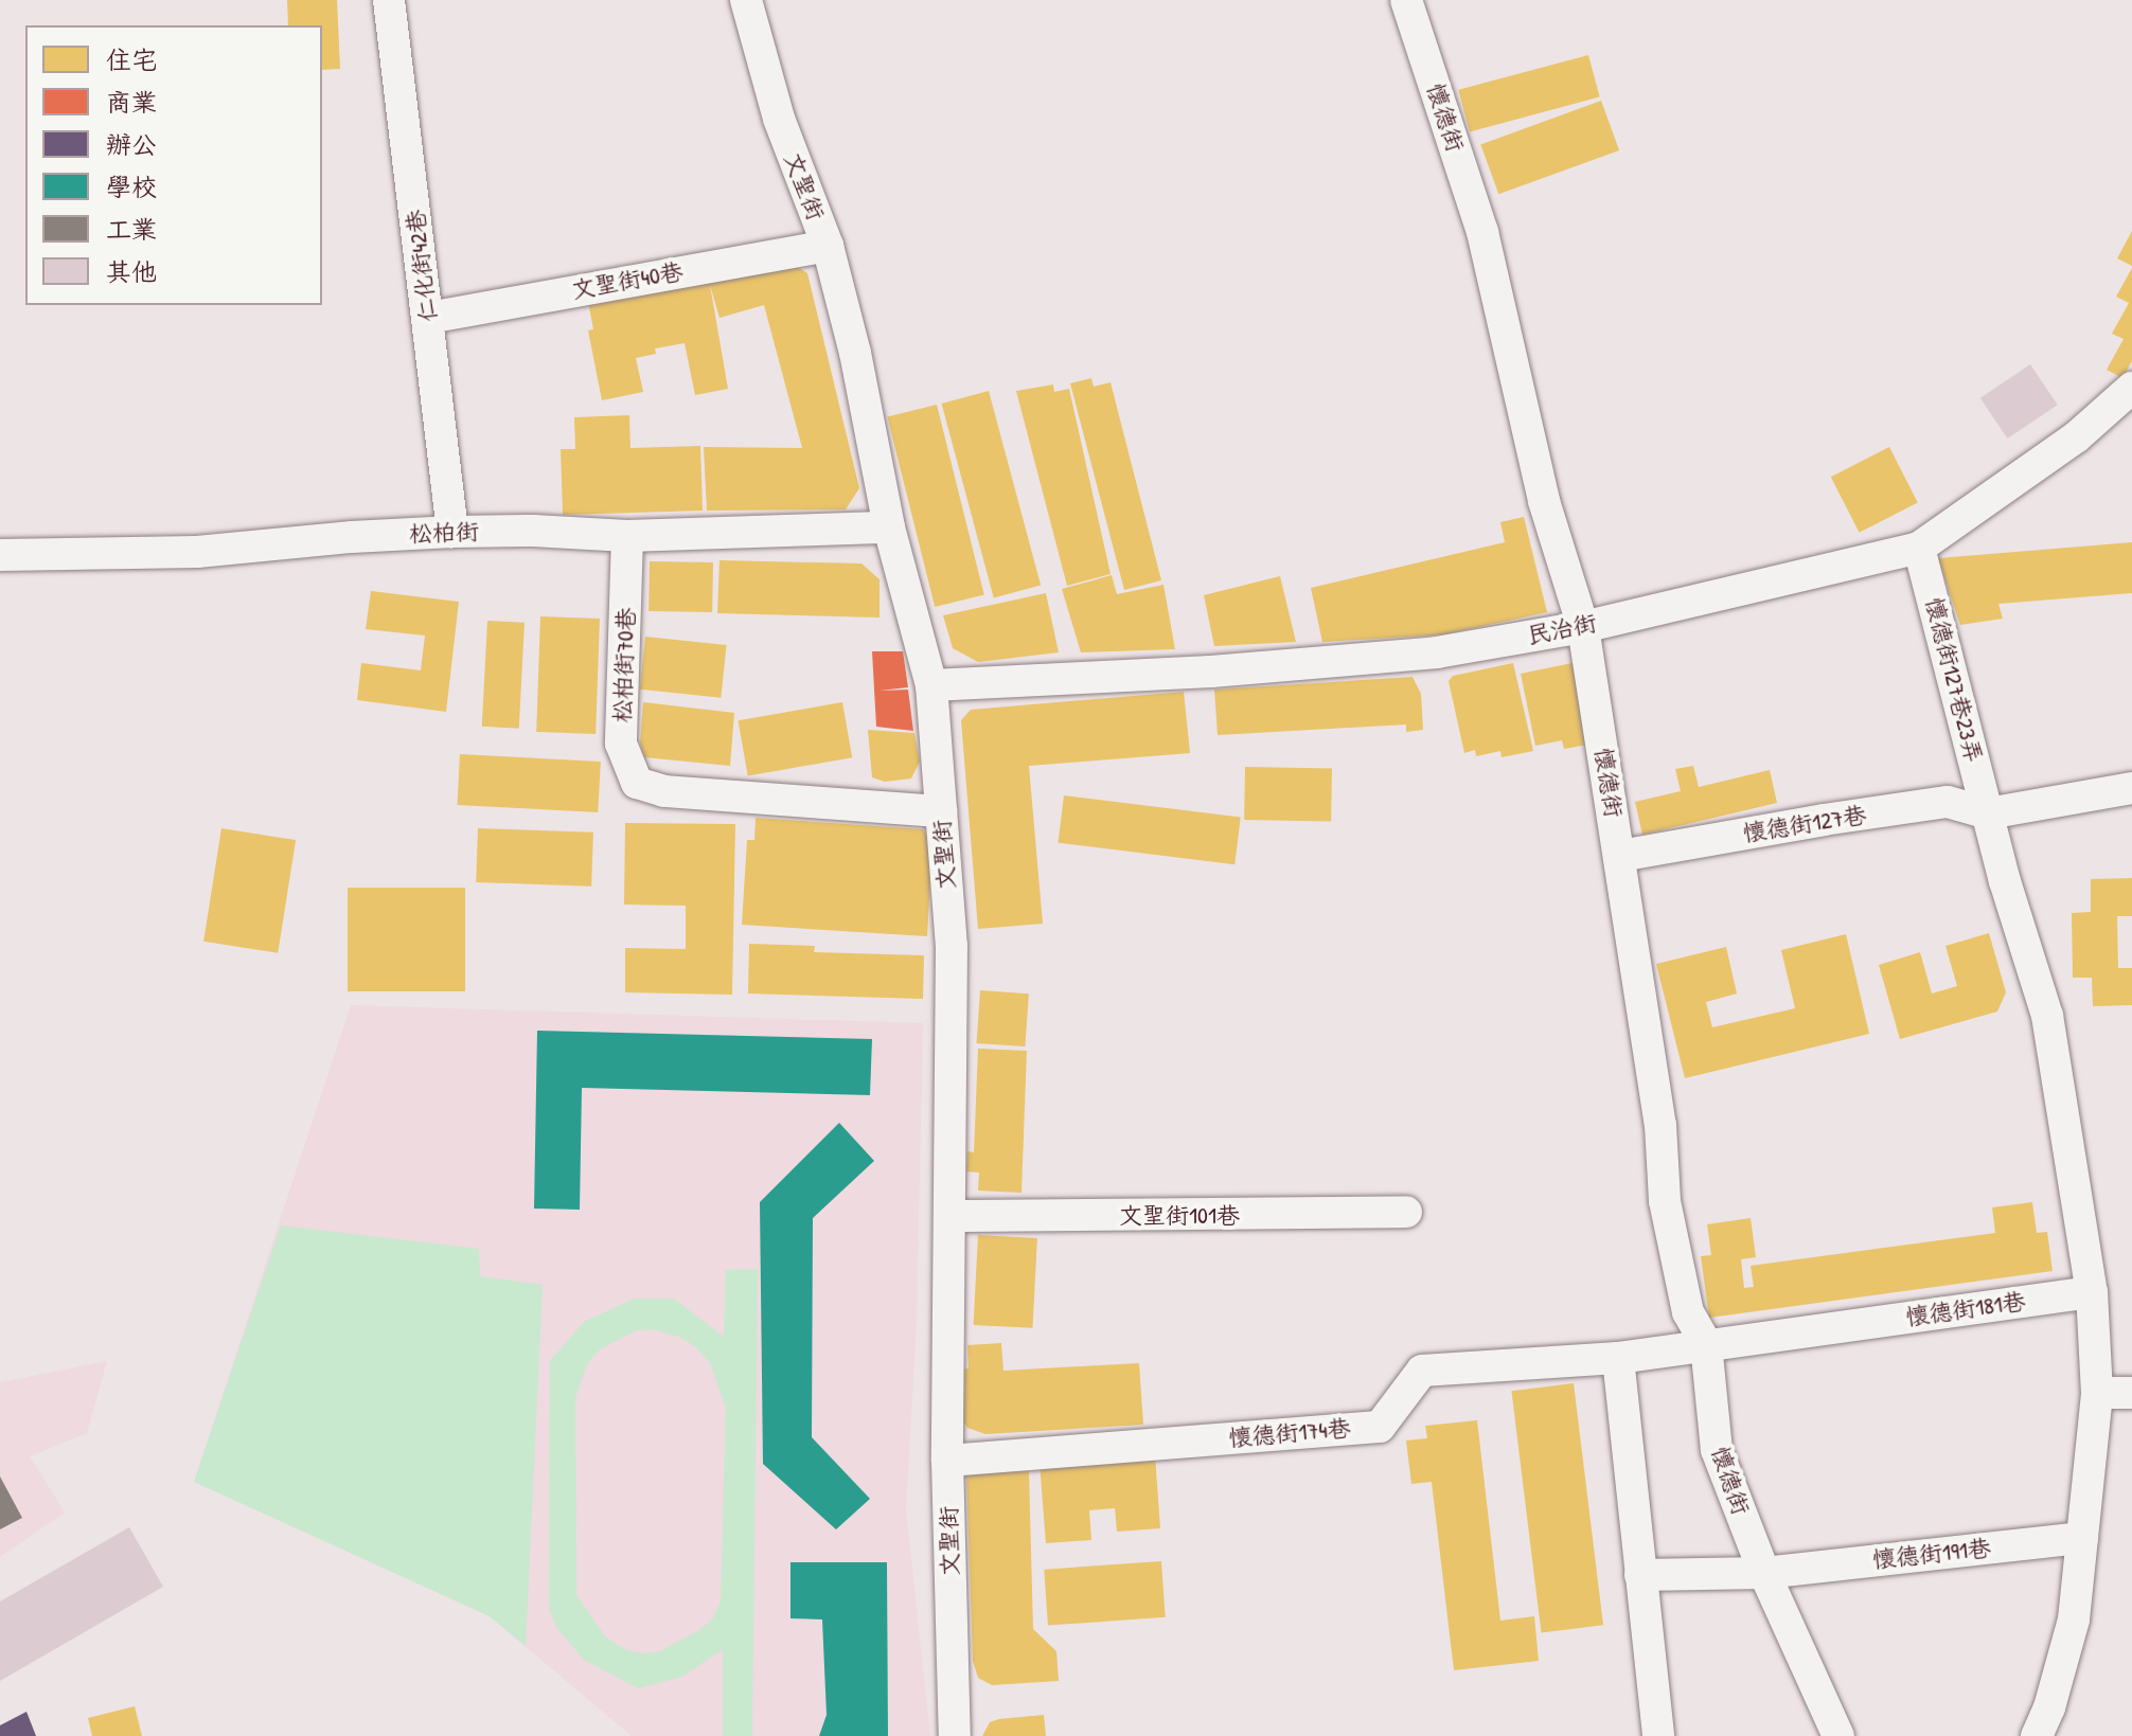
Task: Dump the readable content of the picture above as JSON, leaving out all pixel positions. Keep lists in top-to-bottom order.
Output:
{
  "streets": {
    "street": [
      "懷德街",
      "文聖街",
      "仁化街42巷",
      "文聖街40巷",
      "松柏街",
      "民治街",
      "松柏街70巷",
      "懷德街127巷23弄",
      "懷德街127巷",
      "文聖街101巷",
      "懷德街181巷",
      "懷德街174巷",
      "懷德街191巷"
    ]
  },
  "crossings": [
    ["懷德街", "民治街"],
    ["懷德街", "懷德街127巷"],
    ["懷德街", "懷德街181巷"],
    ["懷德街", "懷德街174巷"],
    ["懷德街", "懷德街191巷"],
    ["文聖街", "文聖街40巷"],
    ["文聖街", "松柏街"],
    ["文聖街", "民治街"],
    ["文聖街", "松柏街70巷"],
    ["文聖街", "文聖街101巷"],
    ["文聖街", "懷德街174巷"],
    ["仁化街42巷", "文聖街40巷"],
    ["仁化街42巷", "松柏街"],
    ["松柏街", "松柏街70巷"],
    ["民治街", "懷德街127巷23弄"],
    ["懷德街127巷23弄", "懷德街127巷"],
    ["懷德街181巷", "懷德街174巷"]
  ],
  "legend": [
    "住宅",
    "商業",
    "辦公",
    "學校",
    "工業",
    "其他"
  ]
}
